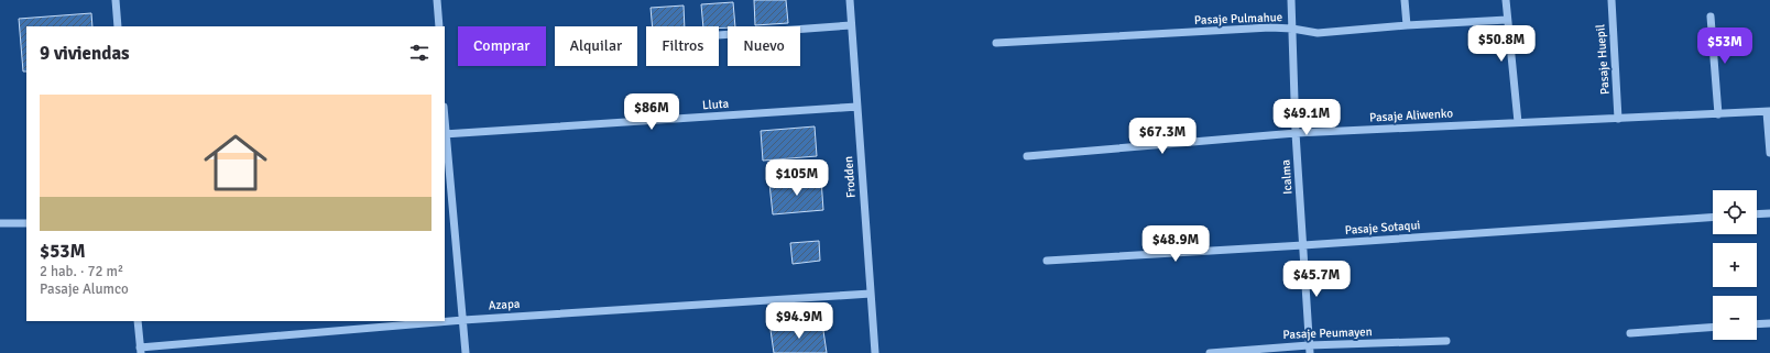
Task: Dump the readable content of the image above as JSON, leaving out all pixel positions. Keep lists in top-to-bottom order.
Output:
{
  "streets": {
    "street": [
      "Pasaje Pulmahue",
      "Pasaje Huepil",
      "Lluta",
      "Pasaje Aliwenko",
      "Frodden",
      "Icalma",
      "Pasaje Sotaqui",
      "Azapa",
      "Pasaje Peumayen"
    ]
  },
  "crossings": [
    ["Pasaje Pulmahue", "Icalma"],
    ["Pasaje Huepil", "Pasaje Aliwenko"],
    ["Lluta", "Frodden"],
    ["Pasaje Aliwenko", "Icalma"],
    ["Frodden", "Azapa"],
    ["Icalma", "Pasaje Sotaqui"],
    ["Icalma", "Pasaje Peumayen"]
  ],
  "page": {
    "price": [
      "$50.8M",
      "$53M",
      "$86M",
      "$49.1M",
      "$67.3M",
      "$105M",
      "$48.9M",
      "$45.7M",
      "$94.9M"
    ],
    "chip": [
      "Comprar",
      "Alquilar",
      "Filtros",
      "Nuevo"
    ],
    "heading": "9 viviendas",
    "list": [
      {
        "name": "$53M",
        "note": "2 hab. · 72 m² · Pasaje Alumco"
      }
    ],
    "map_buttons": ["+", "−"]
  }
}
